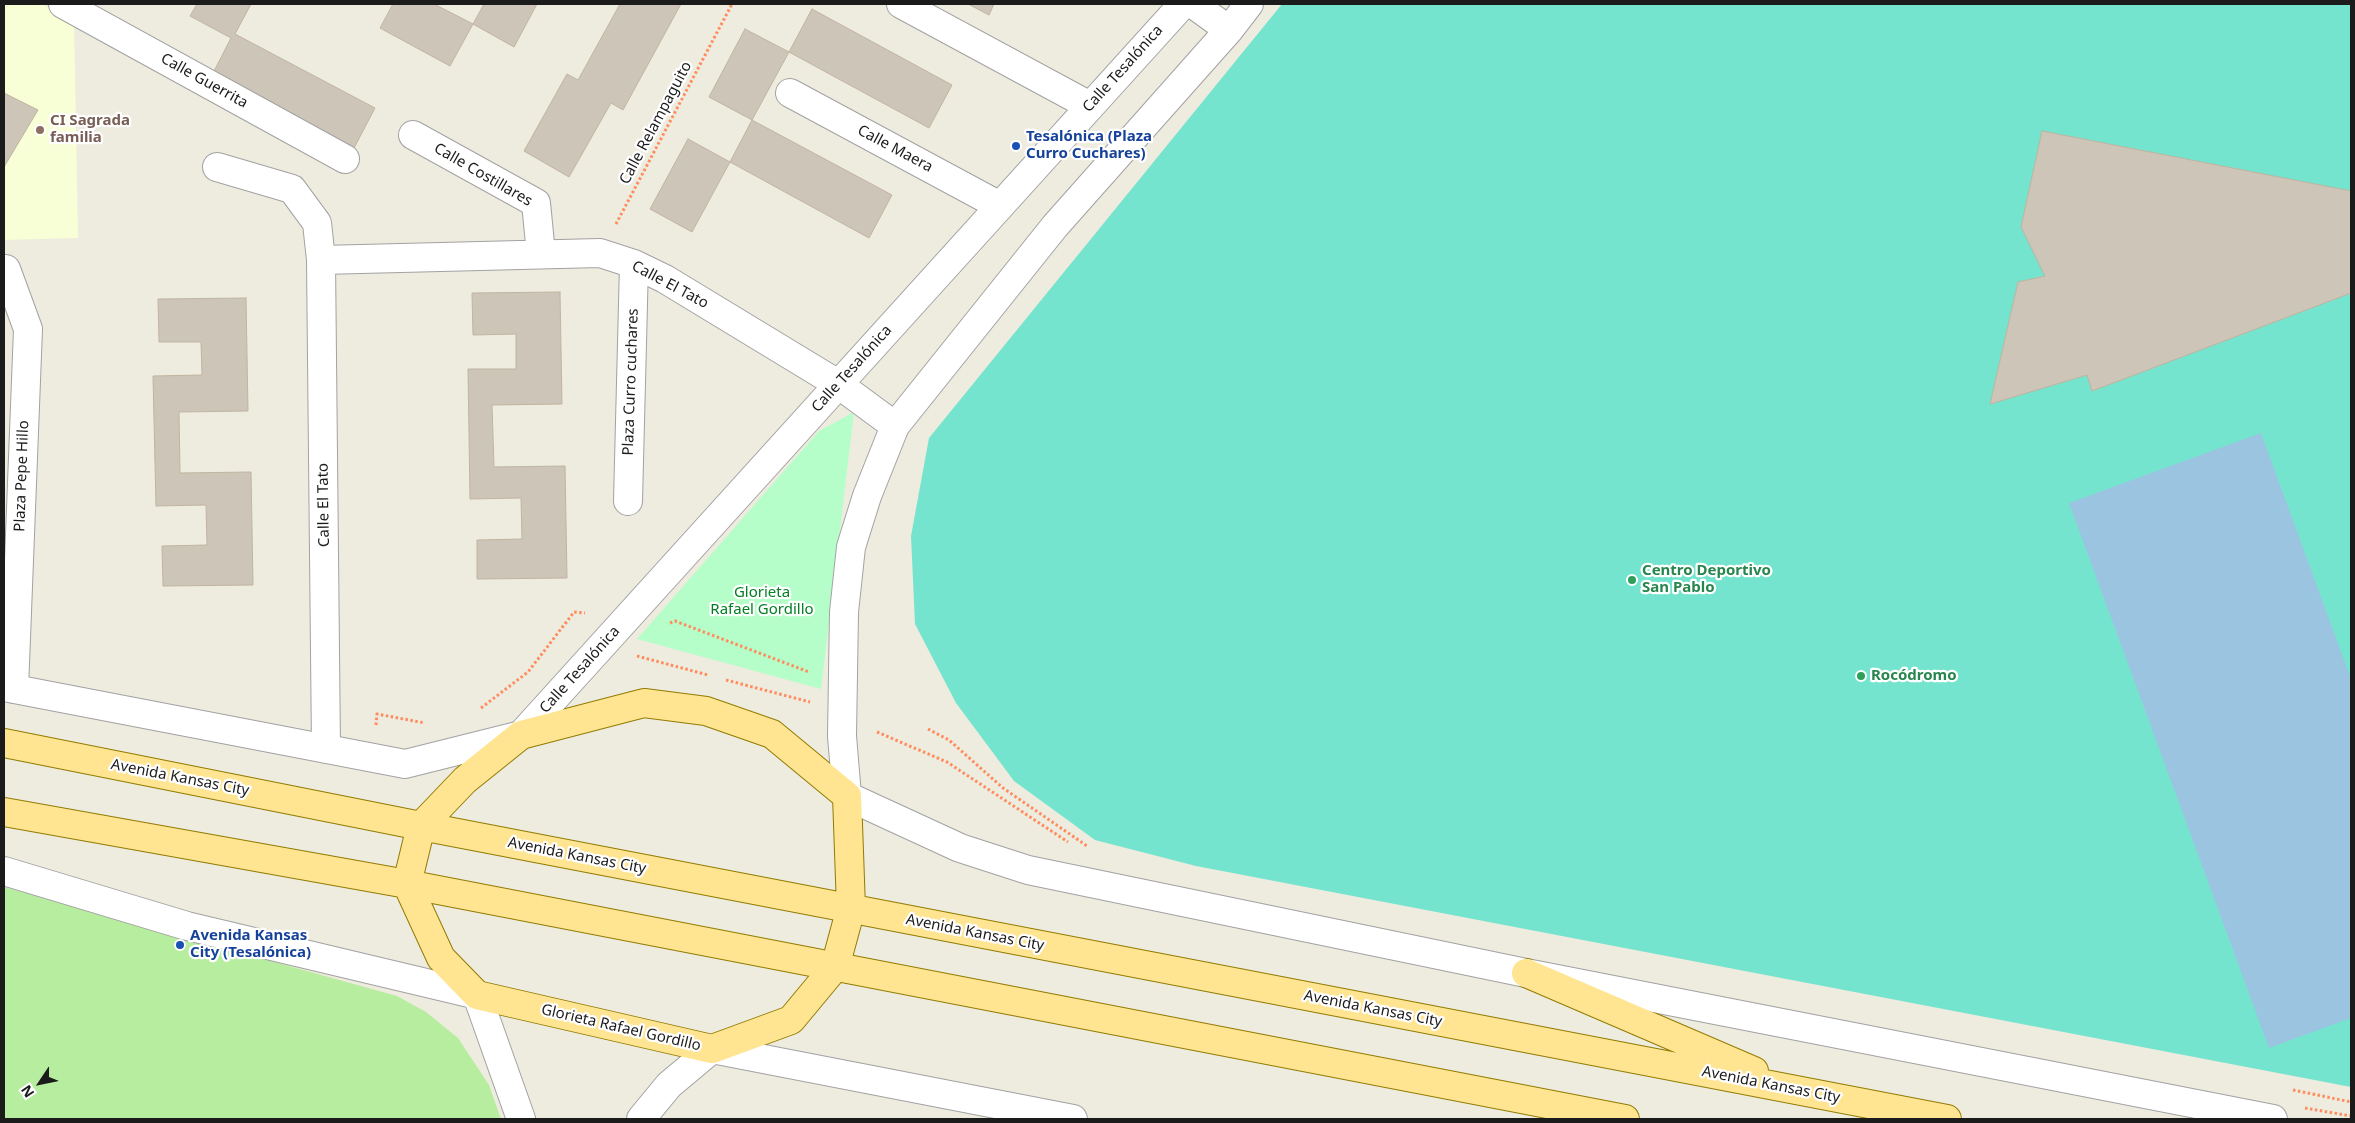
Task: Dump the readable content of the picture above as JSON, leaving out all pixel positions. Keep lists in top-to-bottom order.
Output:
{
  "streets": {
    "main road": ["Avenida Kansas City", "Glorieta Rafael Gordillo"],
    "street": [
      "Calle Tesalónica",
      "Calle Guerrita",
      "Calle Maera",
      "Calle Costillares",
      "Calle El Tato",
      "Plaza Curro cuchares",
      "Plaza Pepe Hillo"
    ],
    "path": ["Calle Relampaguito"]
  },
  "crossings": [
    ["Calle Tesalónica", "Calle Maera"],
    ["Calle Tesalónica", "Calle El Tato"],
    ["Calle Relampaguito", "Calle El Tato"],
    ["Calle Costillares", "Calle El Tato"],
    ["Calle El Tato", "Plaza Curro cuchares"],
    ["Avenida Kansas City", "Glorieta Rafael Gordillo"]
  ],
  "parks": ["Glorieta Rafael Gordillo"],
  "places": [
    "CI Sagrada familia",
    "Tesalónica (Plaza Curro Cuchares)",
    "Centro Deportivo San Pablo",
    "Rocódromo",
    "Avenida Kansas City (Tesalónica)"
  ],
  "north": "bottom left"
}
